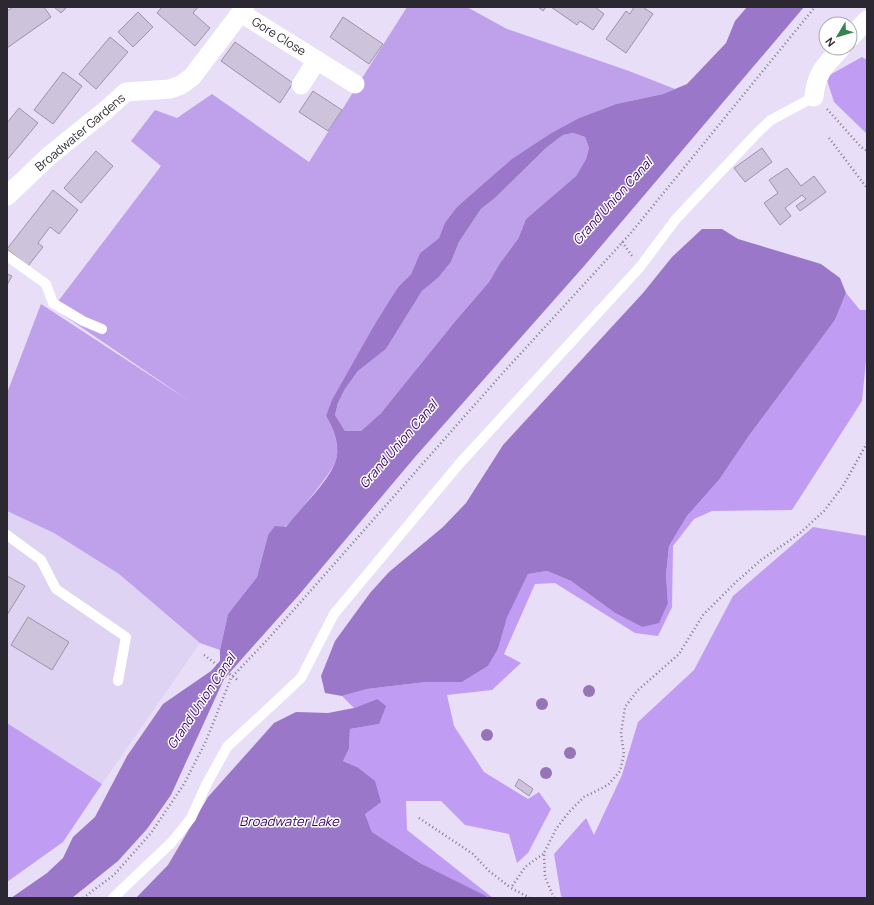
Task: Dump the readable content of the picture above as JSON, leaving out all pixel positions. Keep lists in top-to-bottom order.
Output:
{
  "streets": {
    "street": ["Gore Close", "Broadwater Gardens"]
  },
  "crossings": [
    ["Gore Close", "Broadwater Gardens"]
  ],
  "water": ["Grand Union Canal", "Broadwater Lake"],
  "north": "bottom left"
}
